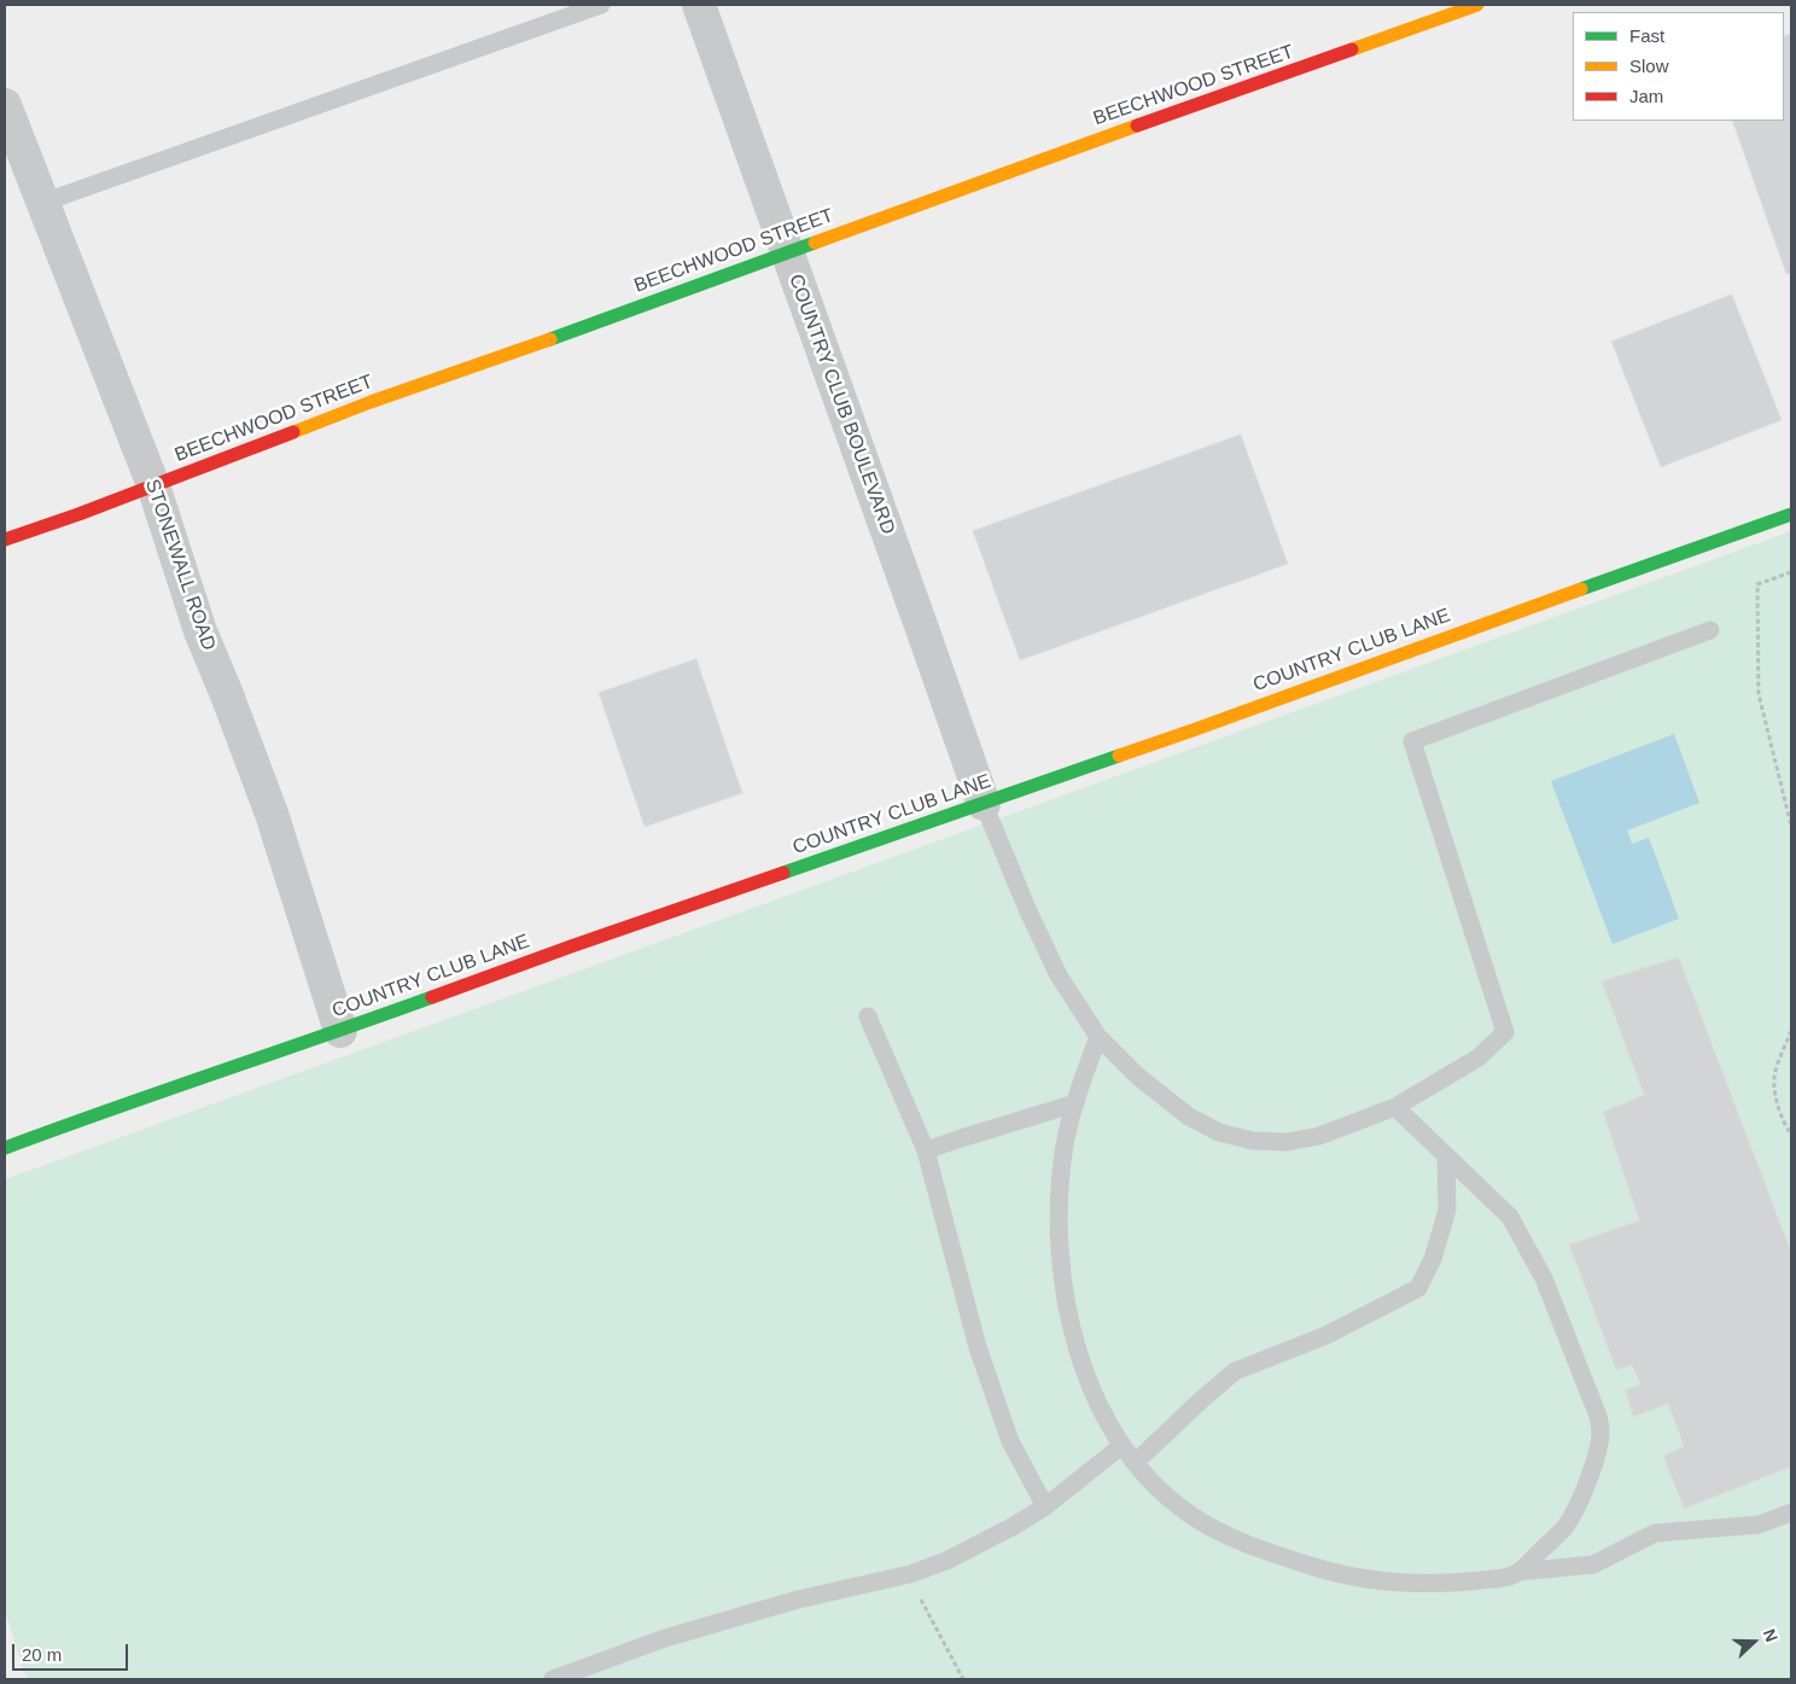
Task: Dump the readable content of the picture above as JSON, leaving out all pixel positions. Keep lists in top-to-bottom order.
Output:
{
  "streets": {
    "street": [
      "BEECHWOOD STREET",
      "COUNTRY CLUB BOULEVARD",
      "STONEWALL ROAD",
      "COUNTRY CLUB LANE"
    ]
  },
  "crossings": [
    ["BEECHWOOD STREET", "COUNTRY CLUB BOULEVARD"],
    ["BEECHWOOD STREET", "STONEWALL ROAD"],
    ["COUNTRY CLUB BOULEVARD", "COUNTRY CLUB LANE"],
    ["STONEWALL ROAD", "COUNTRY CLUB LANE"]
  ],
  "legend": ["Fast", "Slow", "Jam"],
  "scale_bar": "20 m",
  "north": "right"
}
